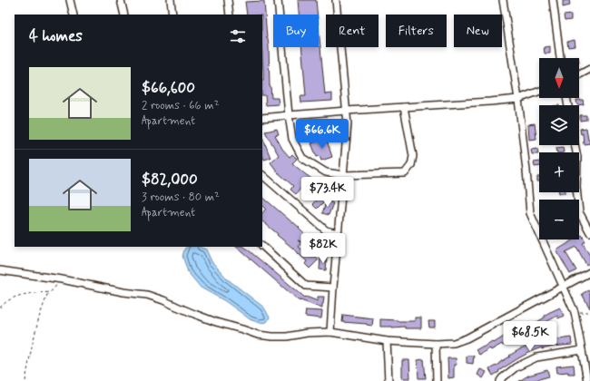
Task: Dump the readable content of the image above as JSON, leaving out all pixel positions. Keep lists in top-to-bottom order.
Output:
{
  "north": "bottom",
  "page": {
    "chip": [
      "Buy",
      "Rent",
      "Filters",
      "New"
    ],
    "heading": "4 homes",
    "map_buttons": ["+", "−"],
    "list": [
      {
        "name": "$66,600",
        "note": "2 rooms · 66 m² · Apartment"
      },
      {
        "name": "$82,000",
        "note": "3 rooms · 80 m² · Apartment"
      }
    ],
    "price": [
      "$66.6K",
      "$73.4K",
      "$82K",
      "$68.5K"
    ]
  }
}
